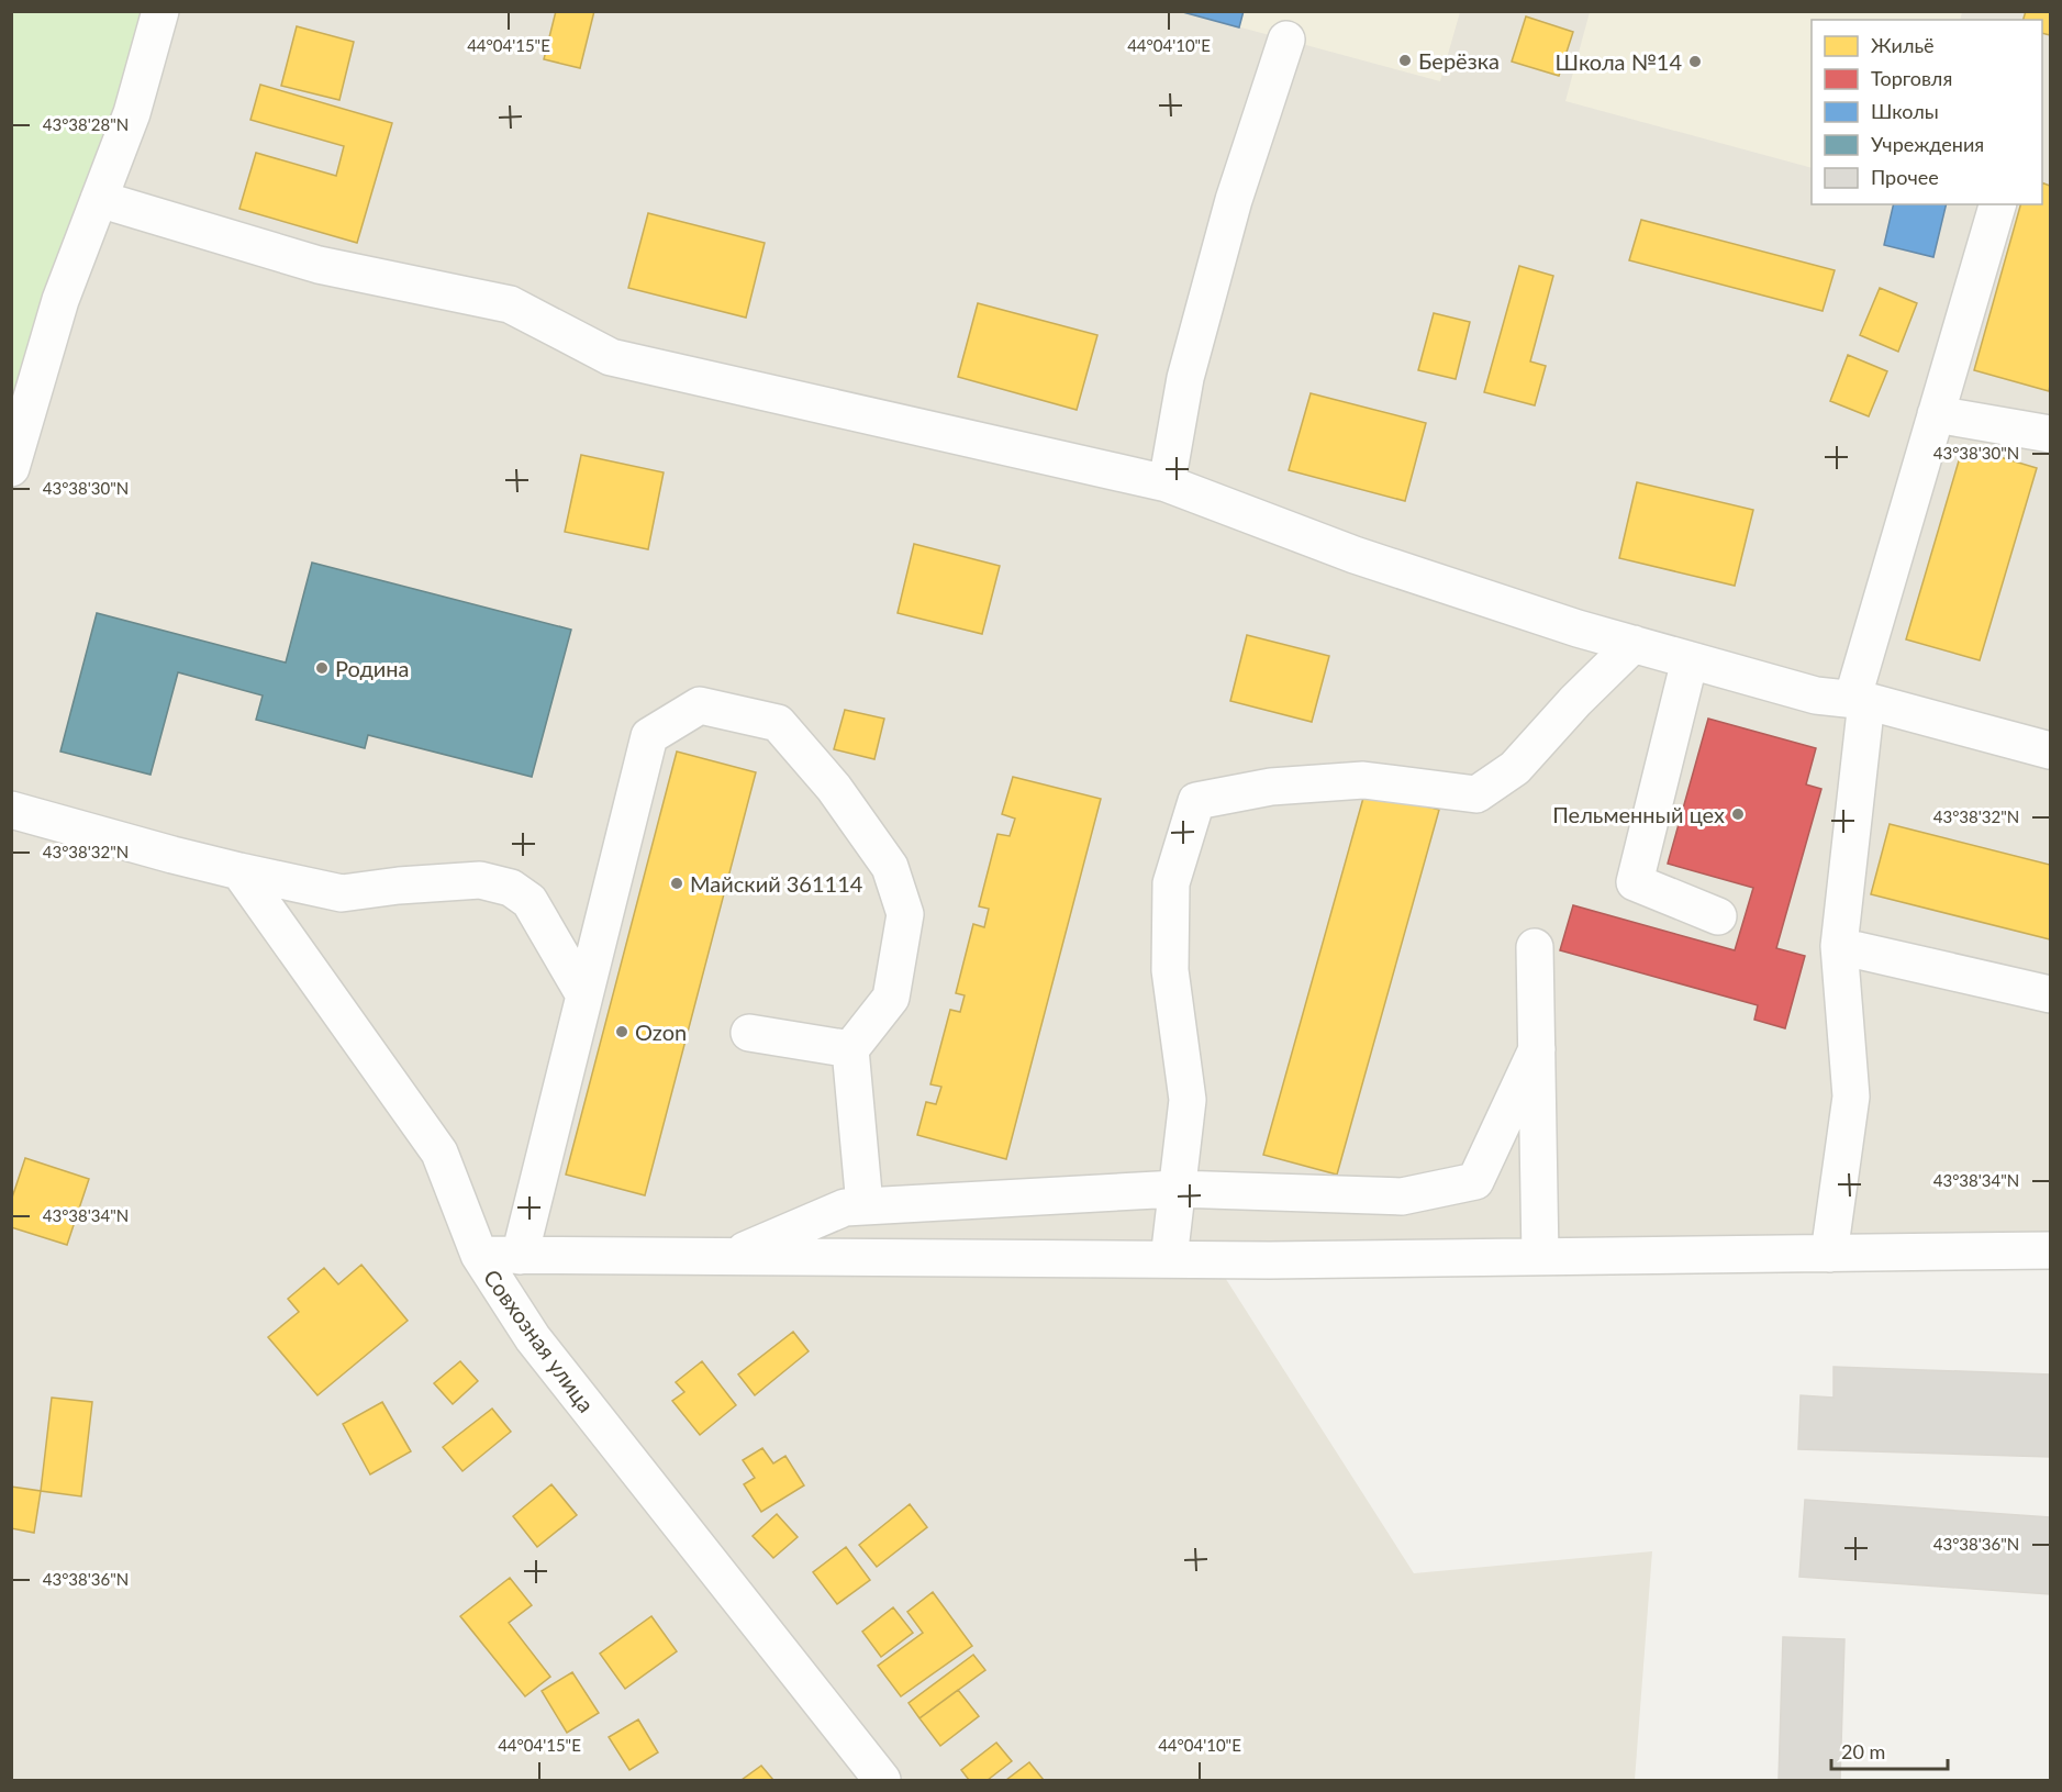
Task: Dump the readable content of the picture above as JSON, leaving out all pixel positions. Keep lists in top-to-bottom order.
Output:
{
  "streets": {
    "street": ["Совхозная улица"]
  },
  "places": [
    "Берёзка",
    "Школа №14",
    "Родина",
    "Пельменный цех",
    "Майский 361114",
    "Ozon"
  ],
  "legend": [
    "Жильё",
    "Торговля",
    "Школы",
    "Учреждения",
    "Прочее"
  ],
  "scale_bar": "20 m",
  "coordinates": [
    "44°04'15\"E",
    "44°04'10\"E",
    "43°38'28\"N",
    "43°38'30\"N",
    "43°38'32\"N",
    "43°38'34\"N",
    "43°38'36\"N"
  ]
}
